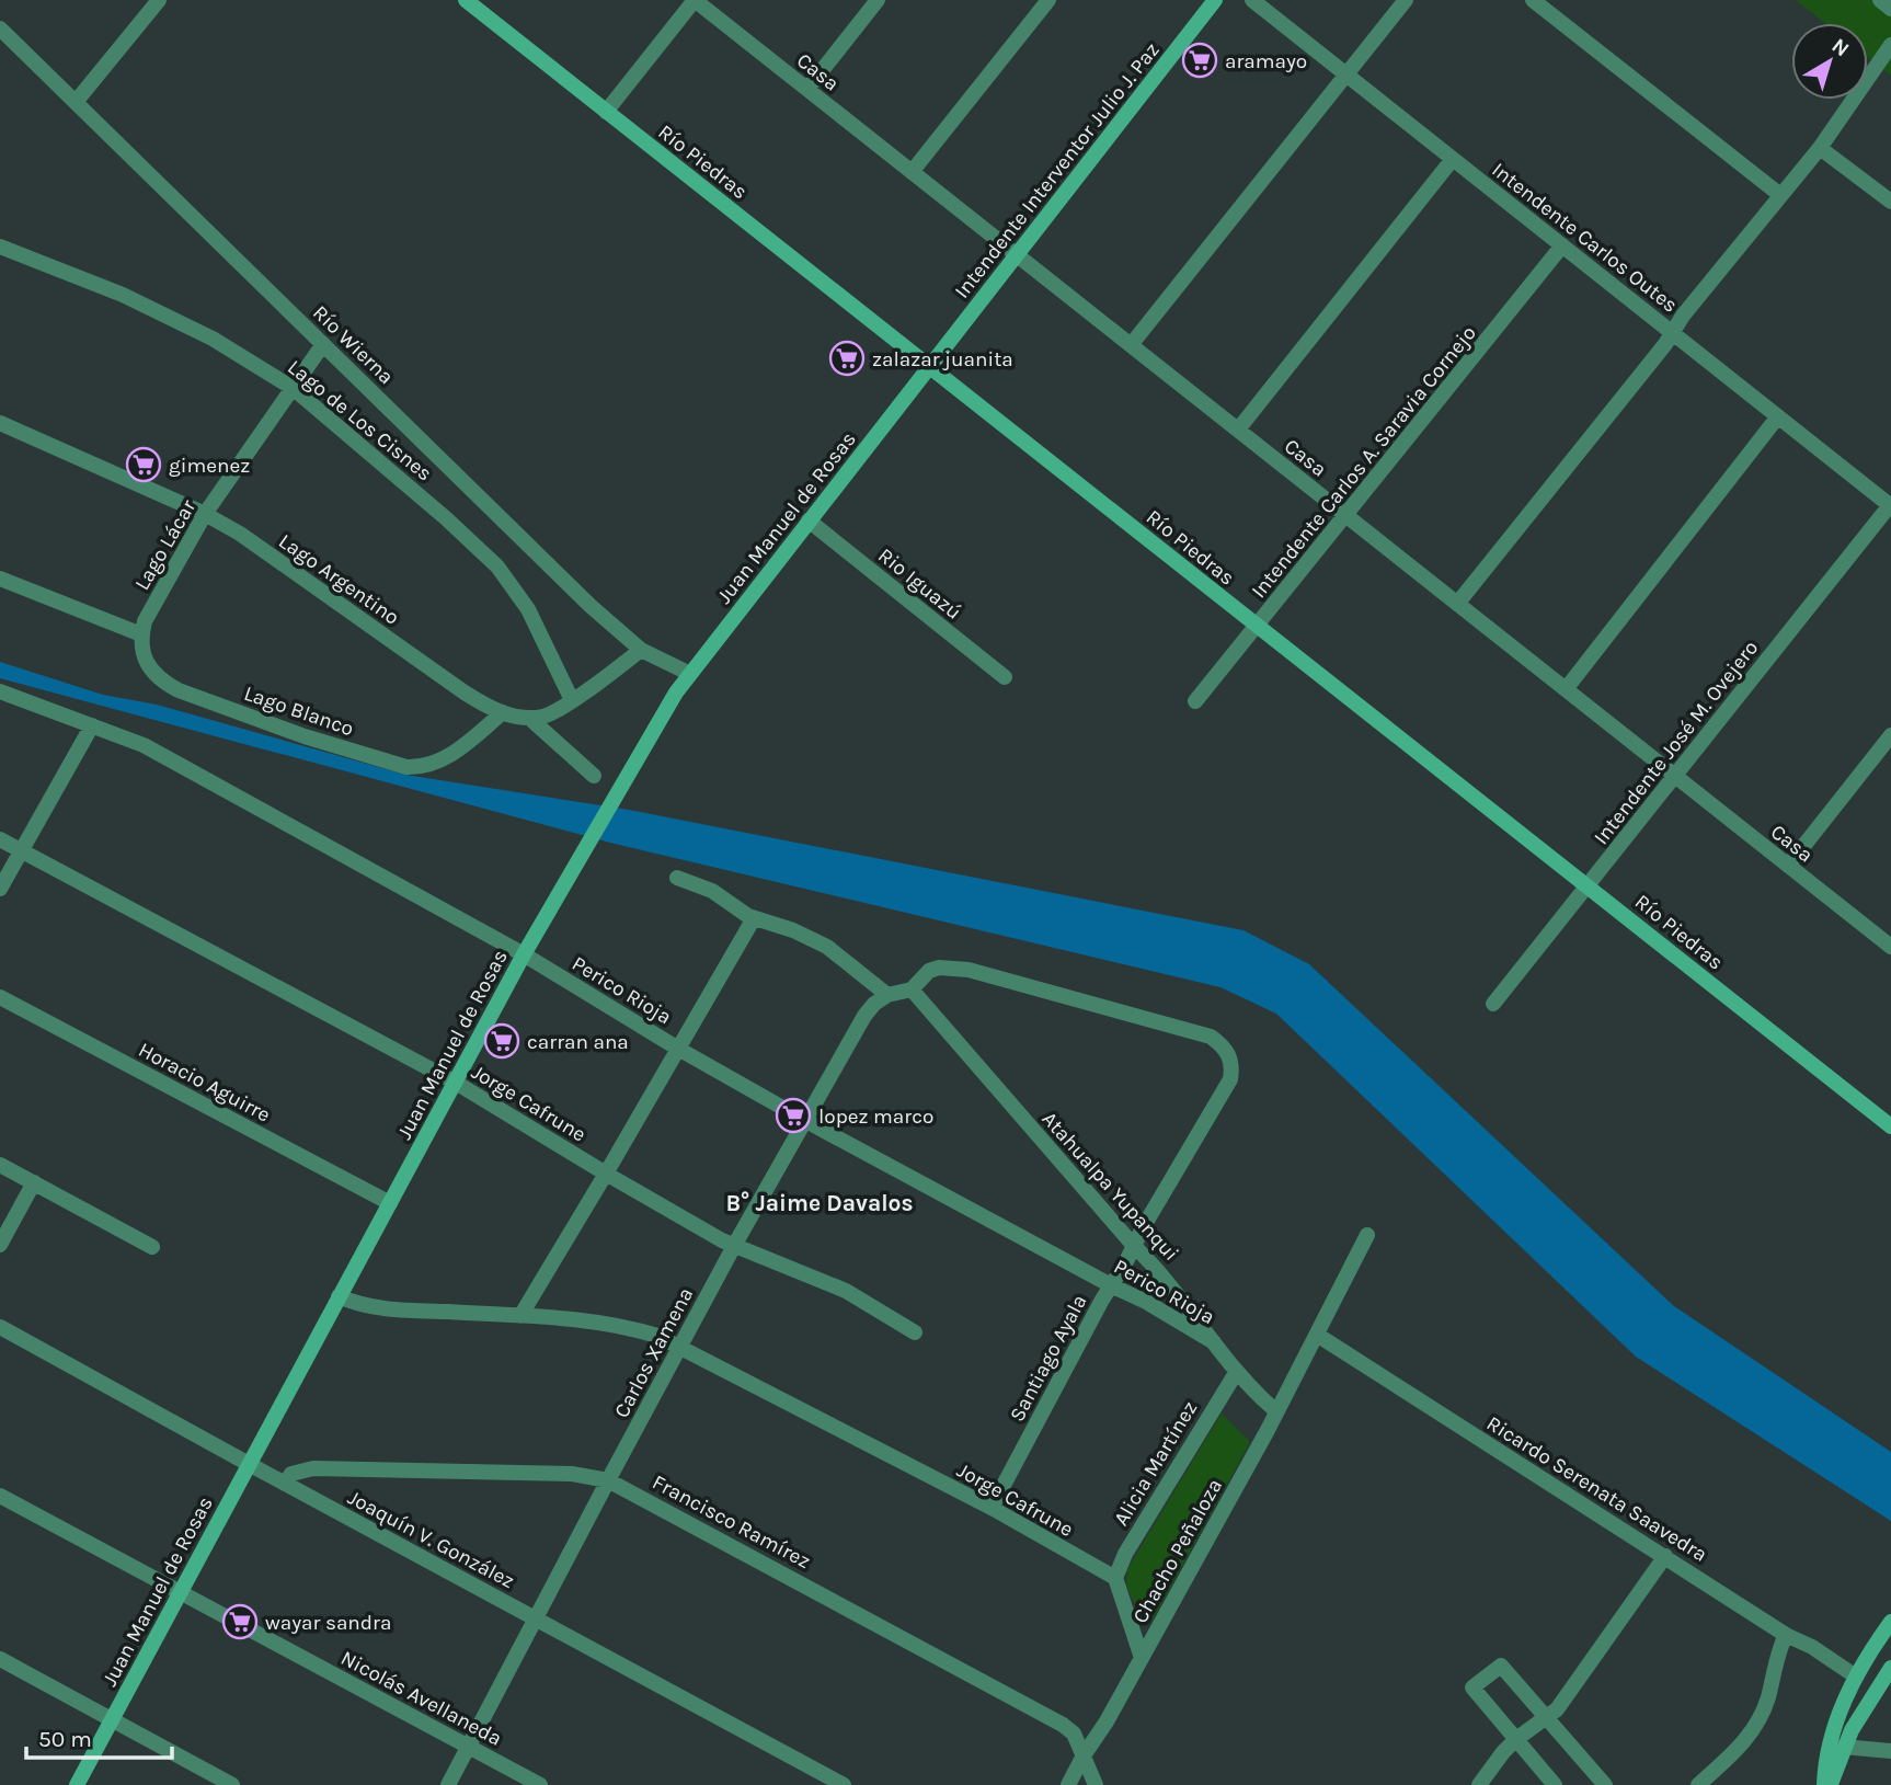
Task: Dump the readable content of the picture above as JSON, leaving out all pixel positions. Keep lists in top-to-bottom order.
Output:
{
  "streets": {
    "street": [
      "Casa",
      "Río Piedras",
      "Intendente Interventor Julio J. Paz",
      "Intendente Carlos Outes",
      "Río Wierna",
      "Lago de Los Cisnes",
      "Intendente Carlos A. Saravia Cornejo",
      "Juan Manuel de Rosas",
      "Lago Lácar",
      "Lago Argentino",
      "Rio Iguazú",
      "Lago Blanco",
      "Intendente José M. Ovejero",
      "Perico Rioja",
      "Horacio Aguirre",
      "Jorge Cafrune",
      "Atahualpa Yupanqui",
      "Carlos Xamena",
      "Santiago Ayala",
      "Alicia Martínez",
      "Ricardo Serenata Saavedra",
      "Francisco Ramírez",
      "Joaquín V. González",
      "Chacho Peñaloza",
      "Nicolás Avellaneda"
    ]
  },
  "crossings": [
    ["Casa", "Intendente Interventor Julio J. Paz"],
    ["Casa", "Intendente Carlos A. Saravia Cornejo"],
    ["Casa", "Intendente José M. Ovejero"],
    ["Río Piedras", "Intendente Interventor Julio J. Paz"],
    ["Río Piedras", "Intendente Carlos A. Saravia Cornejo"],
    ["Río Piedras", "Juan Manuel de Rosas"],
    ["Río Piedras", "Intendente José M. Ovejero"],
    ["Intendente Interventor Julio J. Paz", "Juan Manuel de Rosas"],
    ["Intendente Carlos Outes", "Intendente Carlos A. Saravia Cornejo"],
    ["Intendente Carlos Outes", "Intendente José M. Ovejero"],
    ["Río Wierna", "Juan Manuel de Rosas"],
    ["Río Wierna", "Lago Lácar"],
    ["Lago de Los Cisnes", "Lago Lácar"],
    ["Juan Manuel de Rosas", "Rio Iguazú"],
    ["Juan Manuel de Rosas", "Perico Rioja"],
    ["Juan Manuel de Rosas", "Horacio Aguirre"],
    ["Juan Manuel de Rosas", "Jorge Cafrune"],
    ["Juan Manuel de Rosas", "Joaquín V. González"],
    ["Juan Manuel de Rosas", "Nicolás Avellaneda"],
    ["Lago Lácar", "Lago Argentino"],
    ["Lago Lácar", "Lago Blanco"],
    ["Lago Argentino", "Lago Blanco"],
    ["Perico Rioja", "Atahualpa Yupanqui"],
    ["Perico Rioja", "Carlos Xamena"],
    ["Perico Rioja", "Santiago Ayala"],
    ["Jorge Cafrune", "Carlos Xamena"],
    ["Jorge Cafrune", "Santiago Ayala"],
    ["Jorge Cafrune", "Alicia Martínez"],
    ["Atahualpa Yupanqui", "Santiago Ayala"],
    ["Atahualpa Yupanqui", "Alicia Martínez"],
    ["Atahualpa Yupanqui", "Chacho Peñaloza"],
    ["Carlos Xamena", "Francisco Ramírez"],
    ["Carlos Xamena", "Joaquín V. González"],
    ["Carlos Xamena", "Nicolás Avellaneda"],
    ["Ricardo Serenata Saavedra", "Chacho Peñaloza"],
    ["Francisco Ramírez", "Joaquín V. González"],
    ["Francisco Ramírez", "Chacho Peñaloza"]
  ],
  "districts": ["B° Jaime Davalos"],
  "places": {
    "supermarket": [
      "aramayo",
      "zalazar juanita",
      "gimenez",
      "carran ana",
      "lopez marco",
      "wayar sandra"
    ]
  },
  "scale_bar": "50 m",
  "north": "top right"
}
